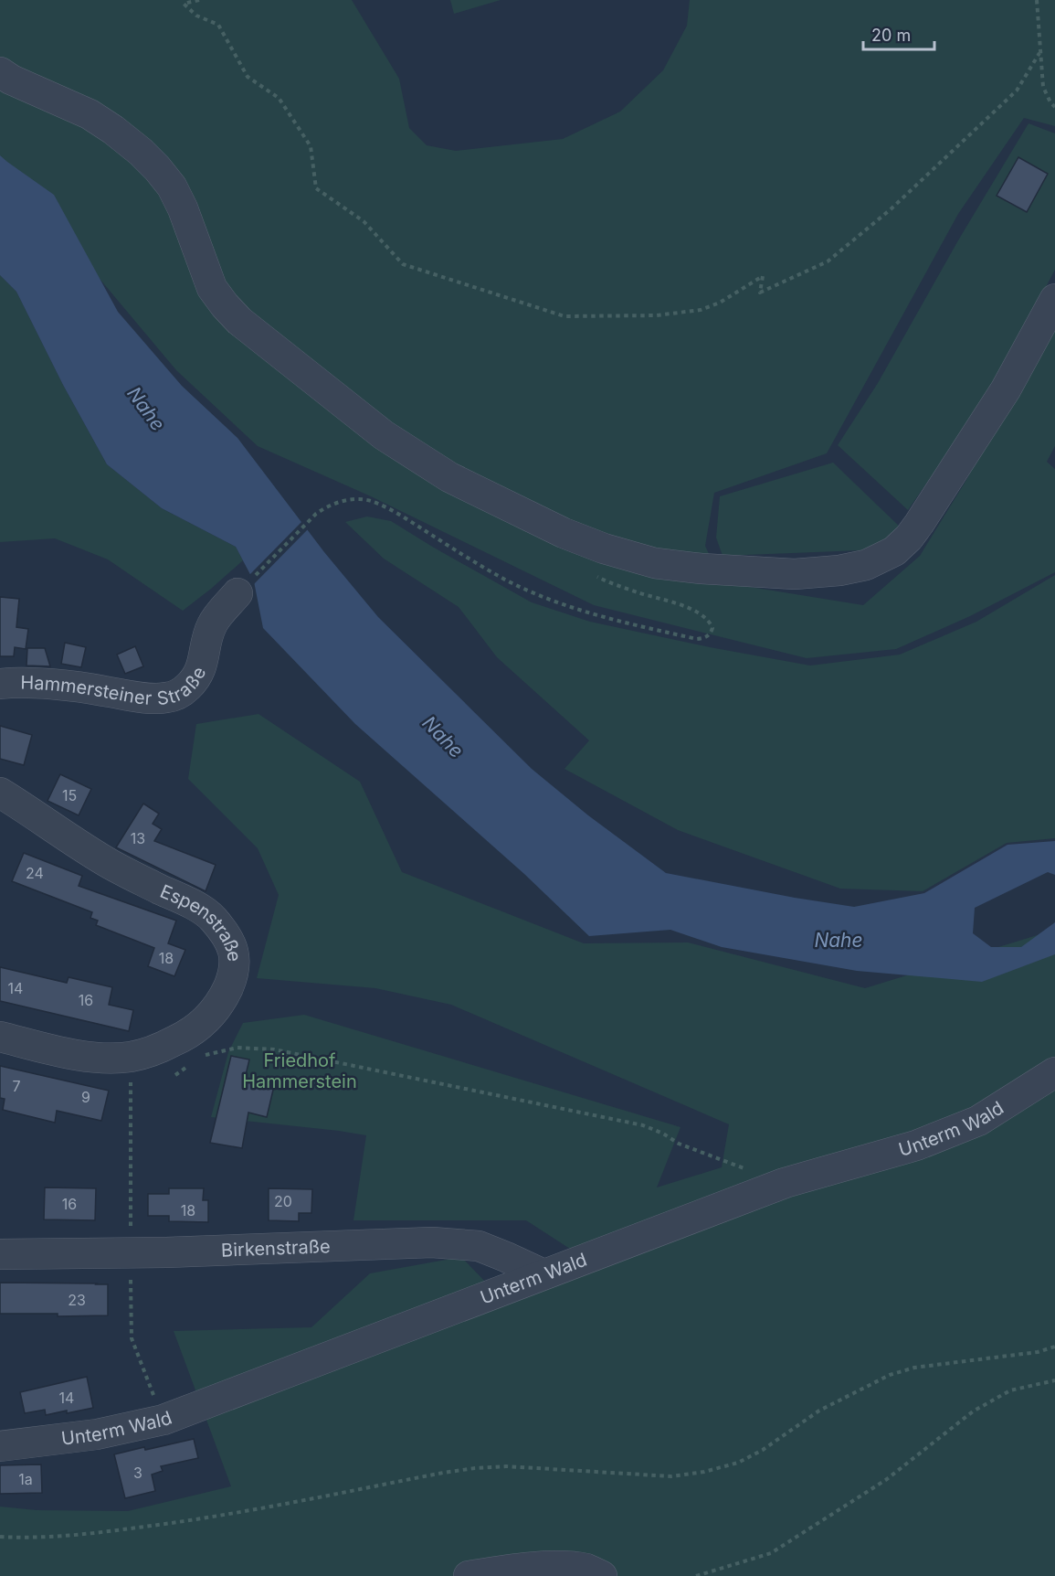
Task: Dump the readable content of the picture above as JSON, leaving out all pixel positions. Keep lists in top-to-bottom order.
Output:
{
  "streets": {
    "street": [
      "Hammersteiner Straße",
      "Espenstraße",
      "Unterm Wald",
      "Birkenstraße"
    ]
  },
  "crossings": [
    ["Unterm Wald", "Birkenstraße"]
  ],
  "water": ["Nahe"],
  "parks": ["Friedhof Hammerstein"],
  "house_numbers": [
    "15",
    "13",
    "24",
    "18",
    "14",
    "16",
    "7",
    "9",
    "20",
    "16",
    "18",
    "23",
    "14",
    "3",
    "1a"
  ],
  "scale_bar": "20 m"
}
